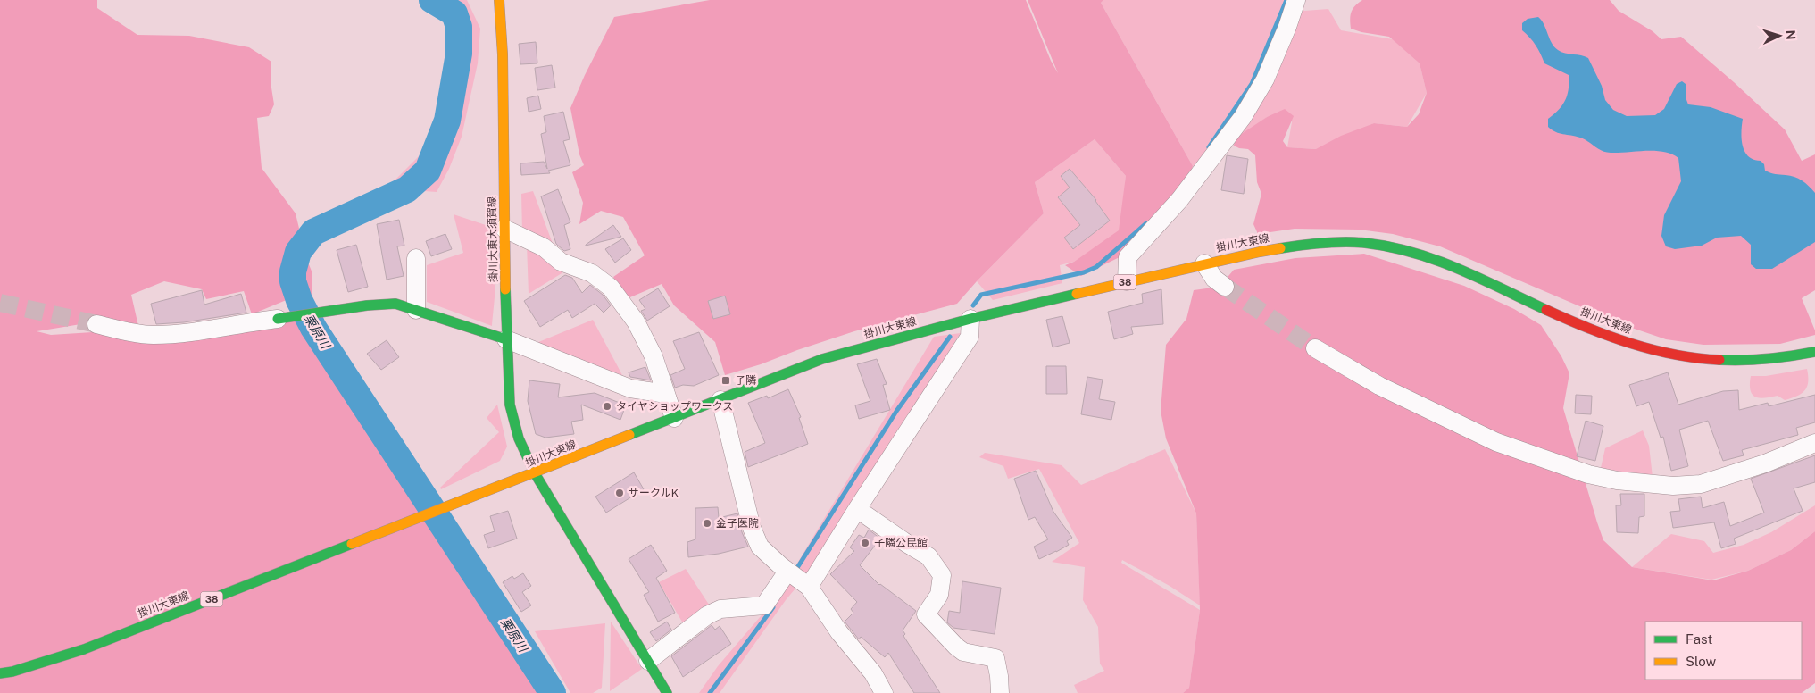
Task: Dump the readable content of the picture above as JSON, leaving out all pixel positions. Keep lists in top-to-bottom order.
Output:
{
  "streets": {
    "main road": ["掛川大東大須賀線", "掛川大東線", "38"]
  },
  "crossings": [
    ["掛川大東大須賀線", "掛川大東線"]
  ],
  "water": ["栗原川"],
  "places": {
    "transit": ["子隣"],
    "other": [
      "タイヤショップワークス",
      "サークルK",
      "金子医院",
      "子隣公民館"
    ]
  },
  "legend": ["Fast", "Slow"],
  "north": "right"
}
